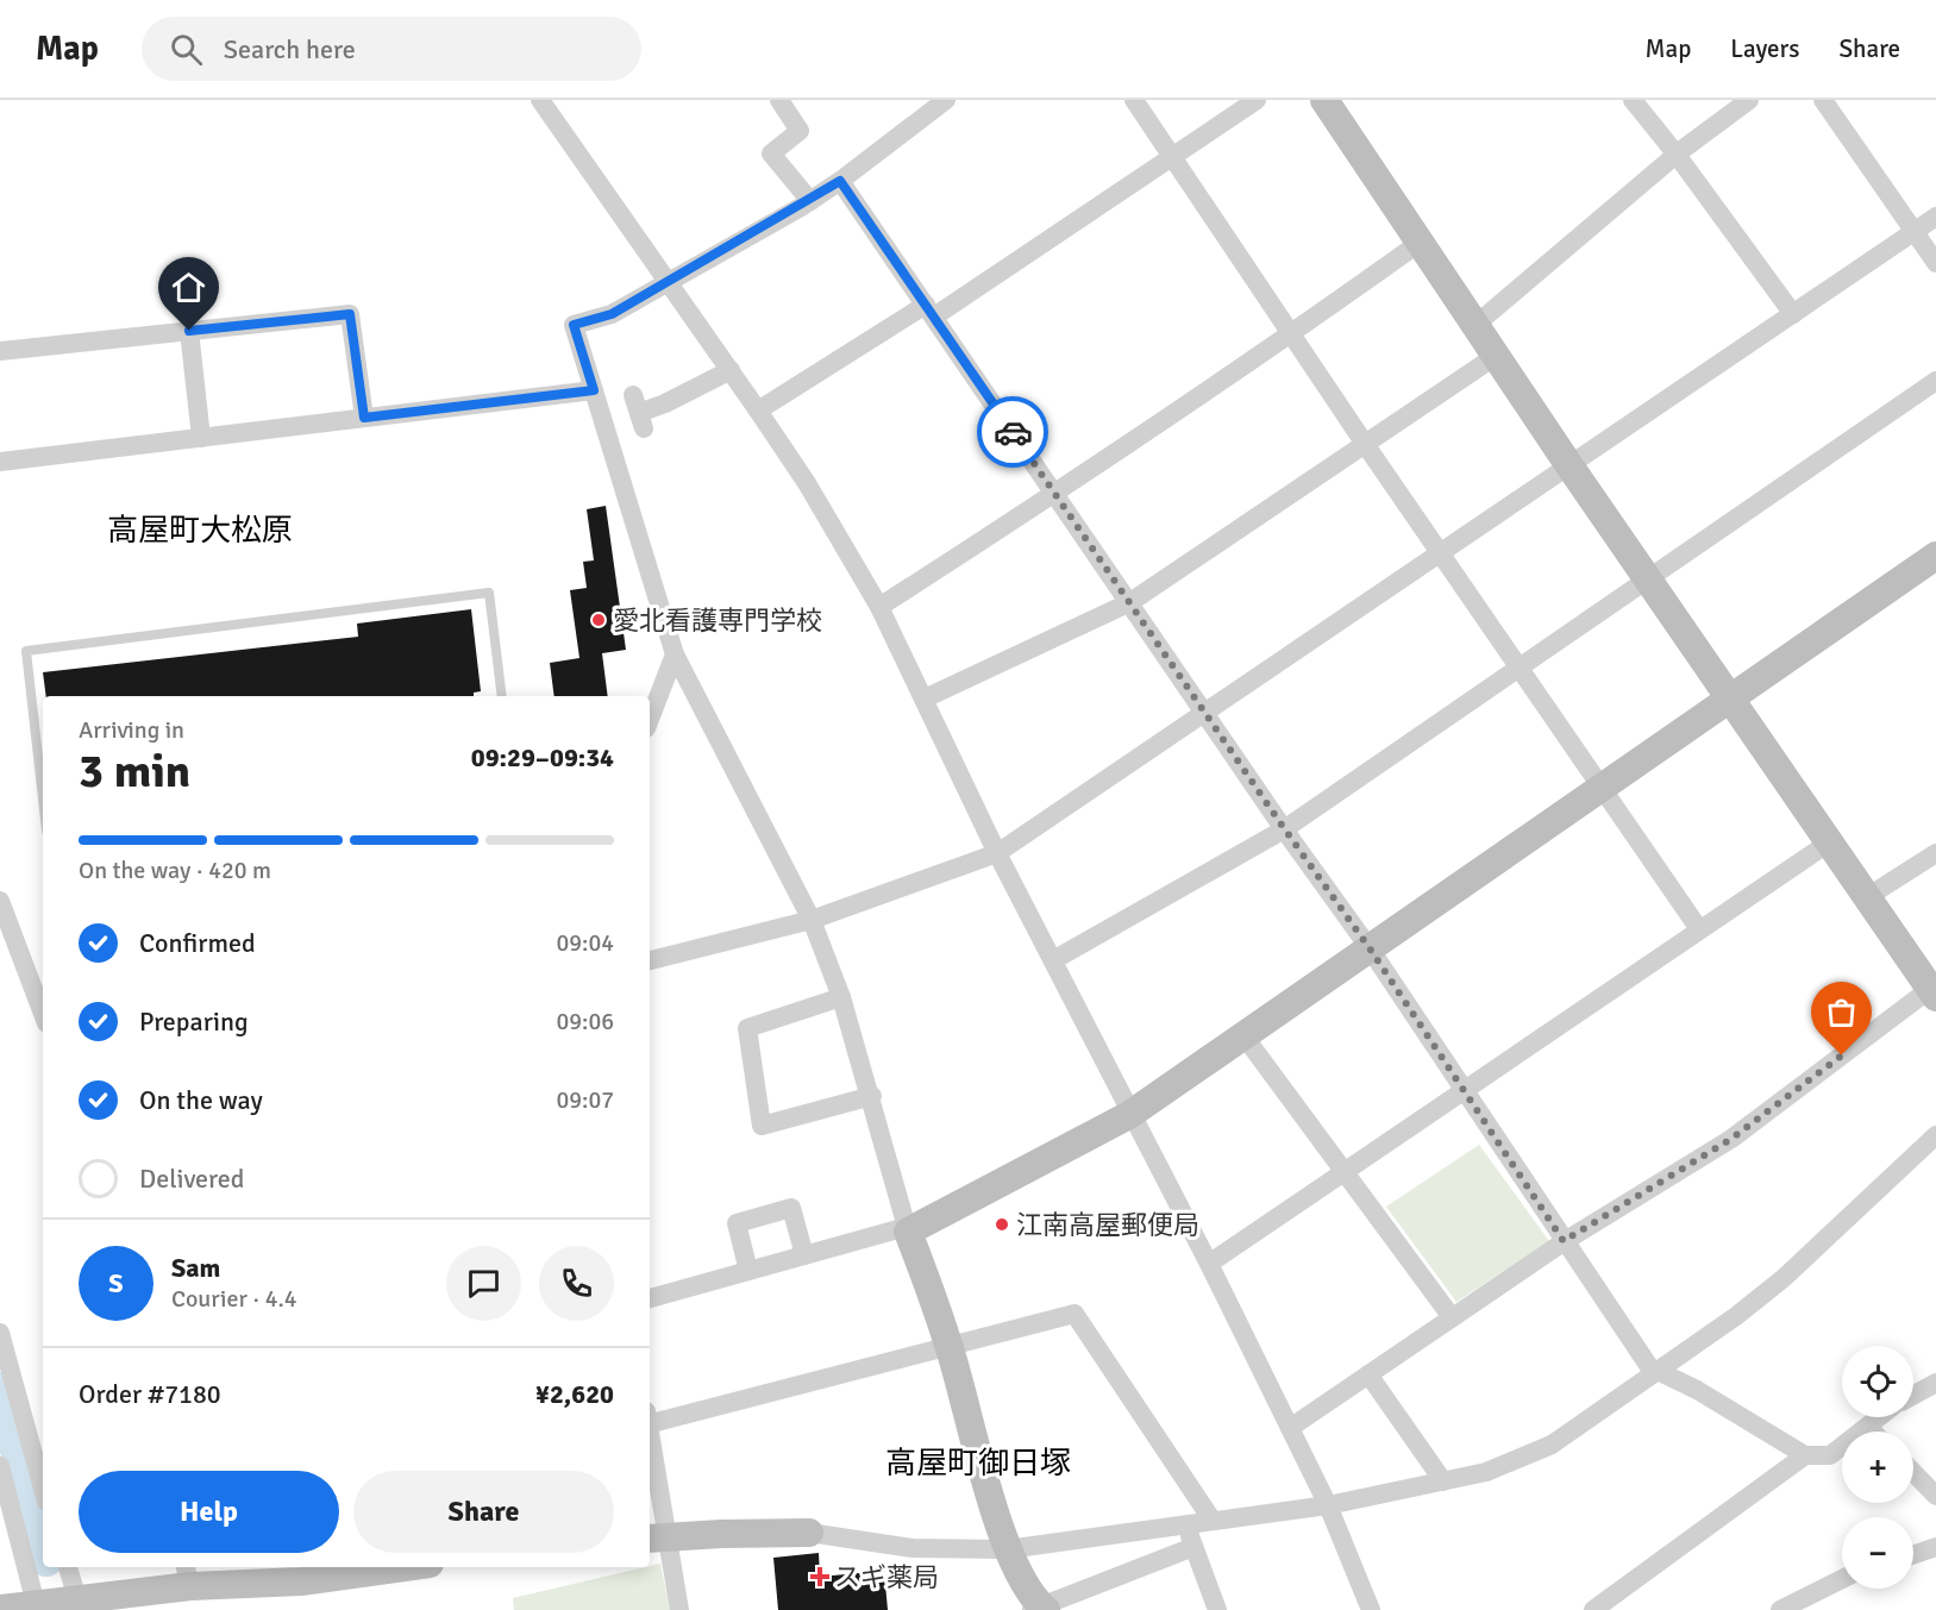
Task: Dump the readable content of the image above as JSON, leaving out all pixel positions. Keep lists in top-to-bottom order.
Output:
{
  "districts": ["高屋町大松原", "高屋町御日塚"],
  "places": {
    "other": ["愛北看護専門学校", "江南高屋郵便局"],
    "health": ["スギ薬局"]
  },
  "page": {
    "header": "Map",
    "search": "Search here",
    "nav": ["Map", "Layers", "Share"],
    "heading": ["3 min", "Arriving in", "09:29–09:34"],
    "panel": [
      "Sam",
      "Courier · 4.4",
      "Order #7180",
      "¥2,620"
    ],
    "bar": "On the way · 420 m",
    "list": [
      ["Confirmed", "09:04"],
      ["Preparing", "09:06"],
      ["On the way", "09:07"],
      "Delivered"
    ],
    "round": "S",
    "map_buttons": ["+", "−"],
    "buttons": ["Help", "Share"]
  }
}
